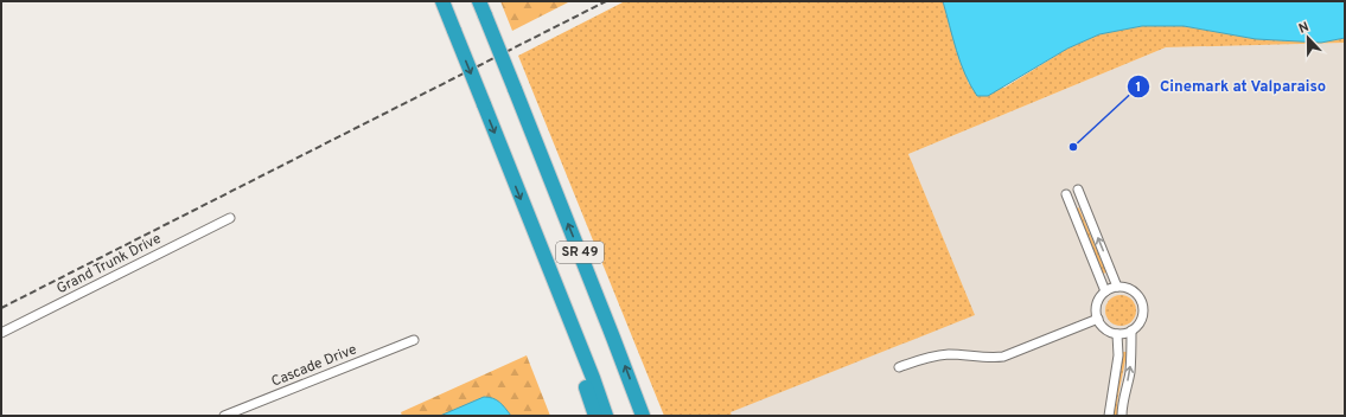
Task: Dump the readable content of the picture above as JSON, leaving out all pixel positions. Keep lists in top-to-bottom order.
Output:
{
  "streets": {
    "highway": ["SR 49"],
    "street": ["Grand Trunk Drive", "Cascade Drive"]
  },
  "places": ["Cinemark at Valparaiso"],
  "north": "top"
}
